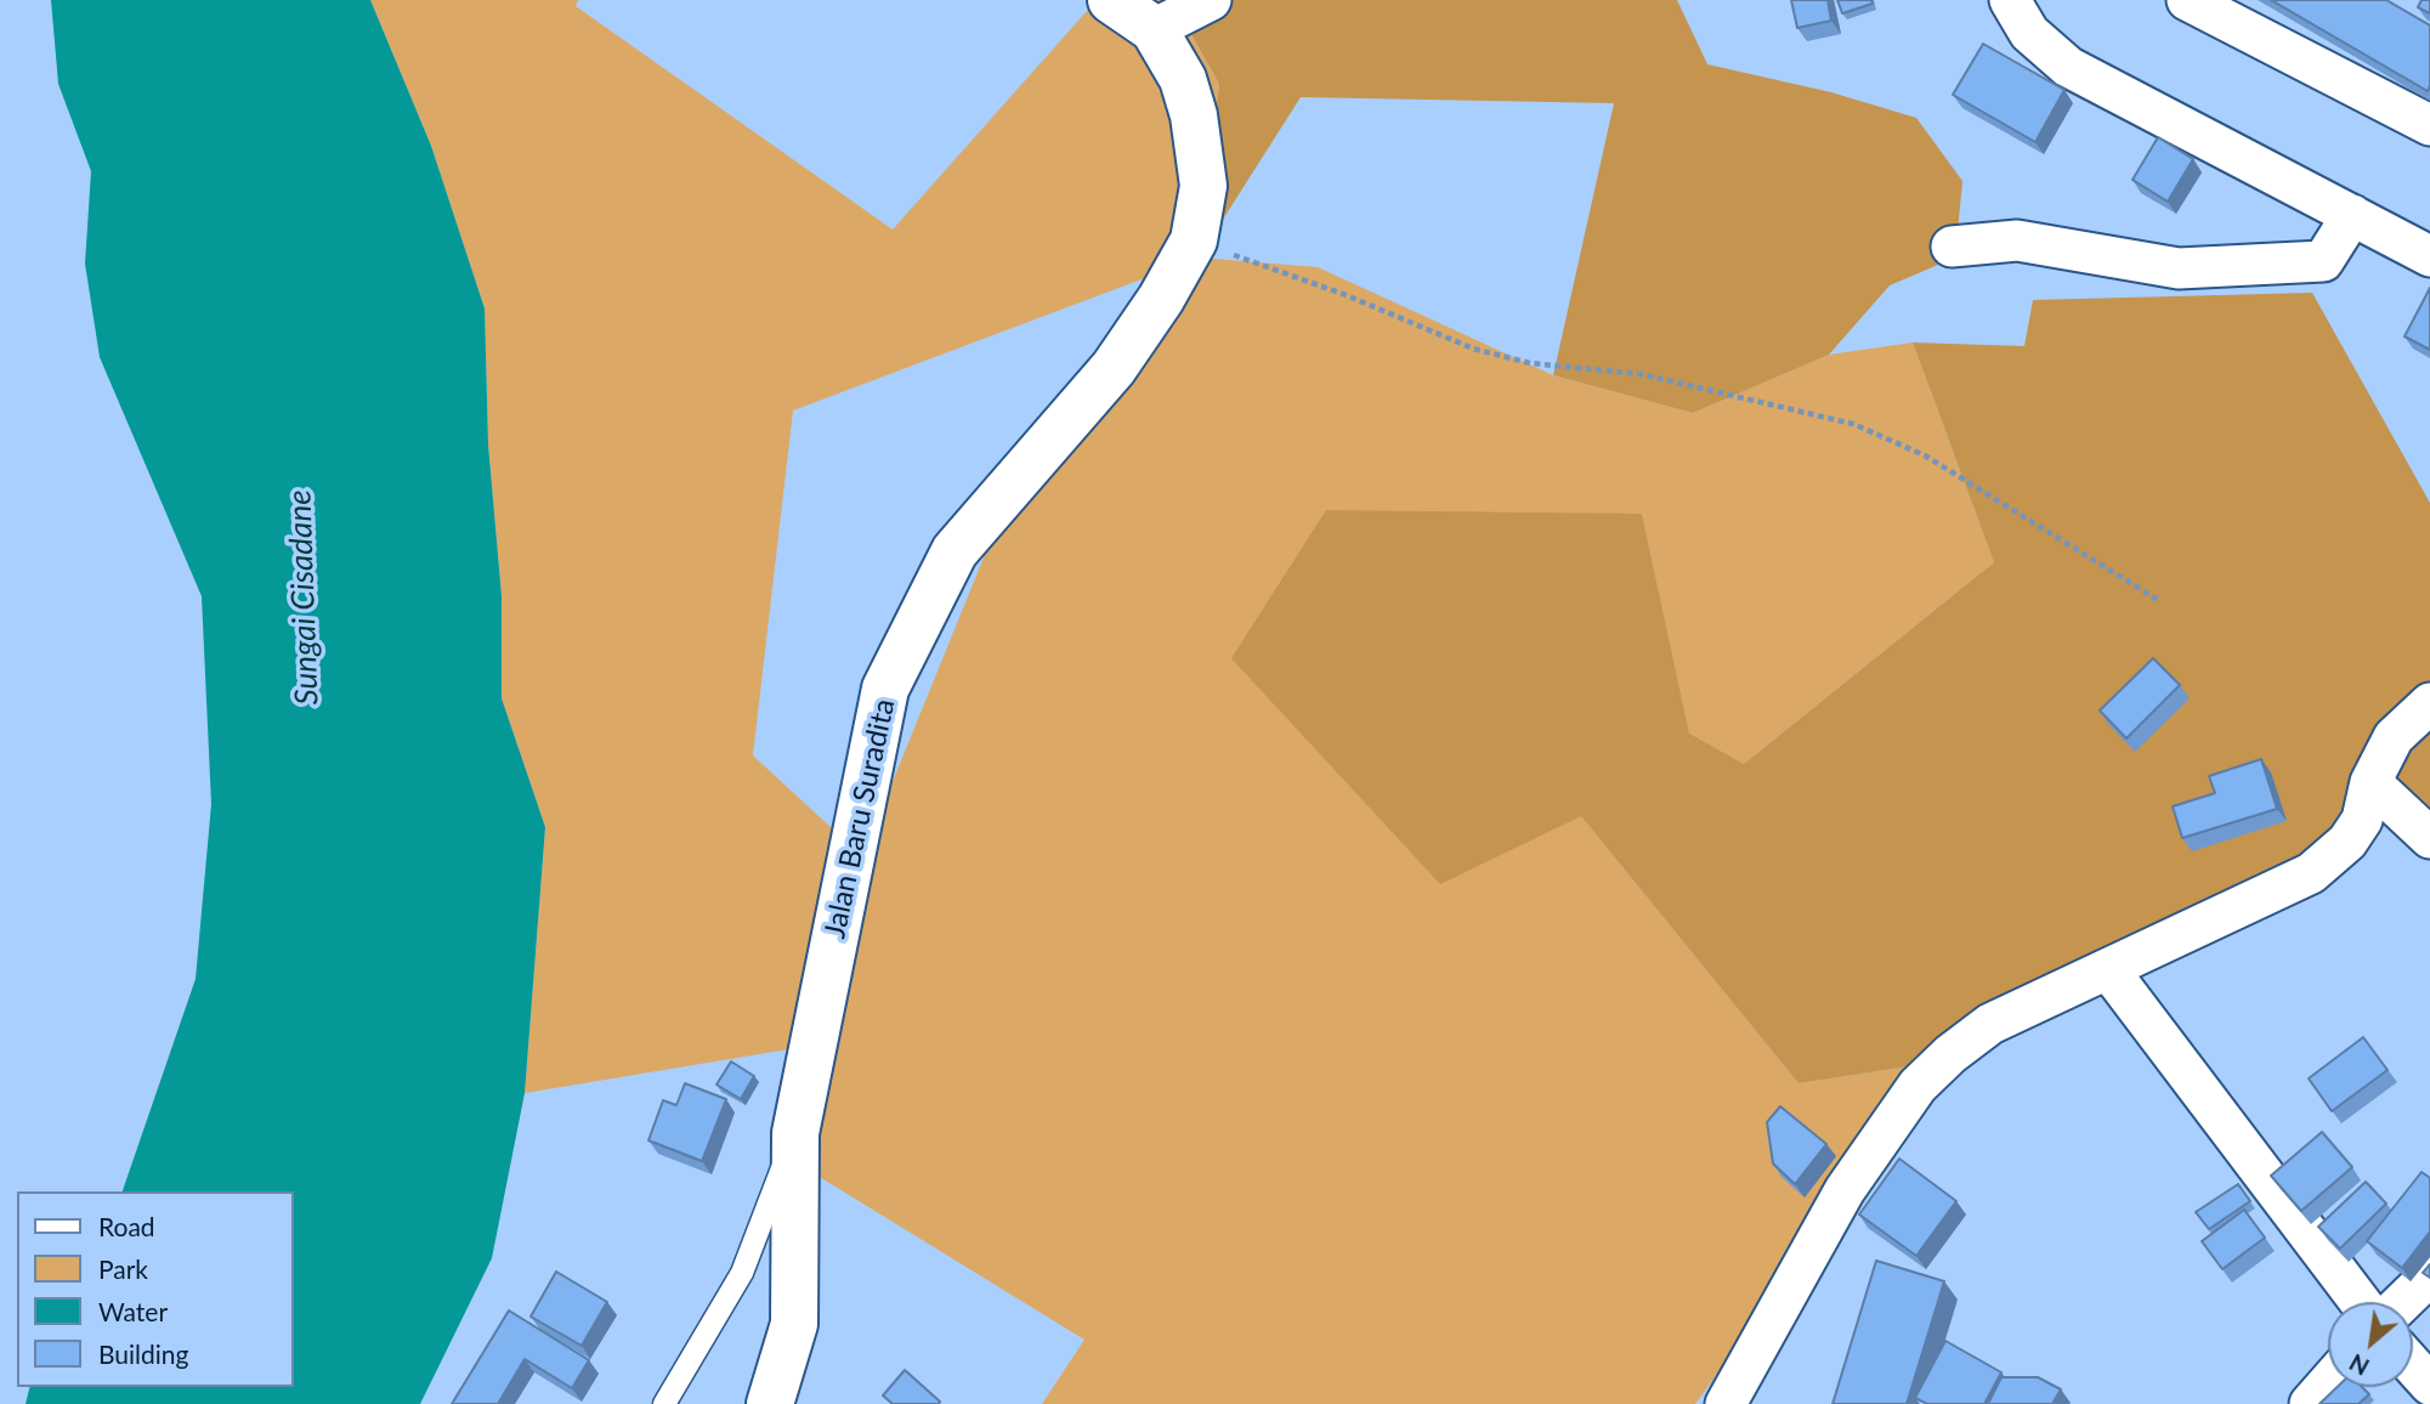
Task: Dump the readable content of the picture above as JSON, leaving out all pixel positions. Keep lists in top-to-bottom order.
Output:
{
  "streets": {
    "main road": ["Jalan Baru Suradita"]
  },
  "water": ["Sungai Cisadane"],
  "legend": [
    "Road",
    "Park",
    "Water",
    "Building"
  ],
  "north": "bottom left"
}
